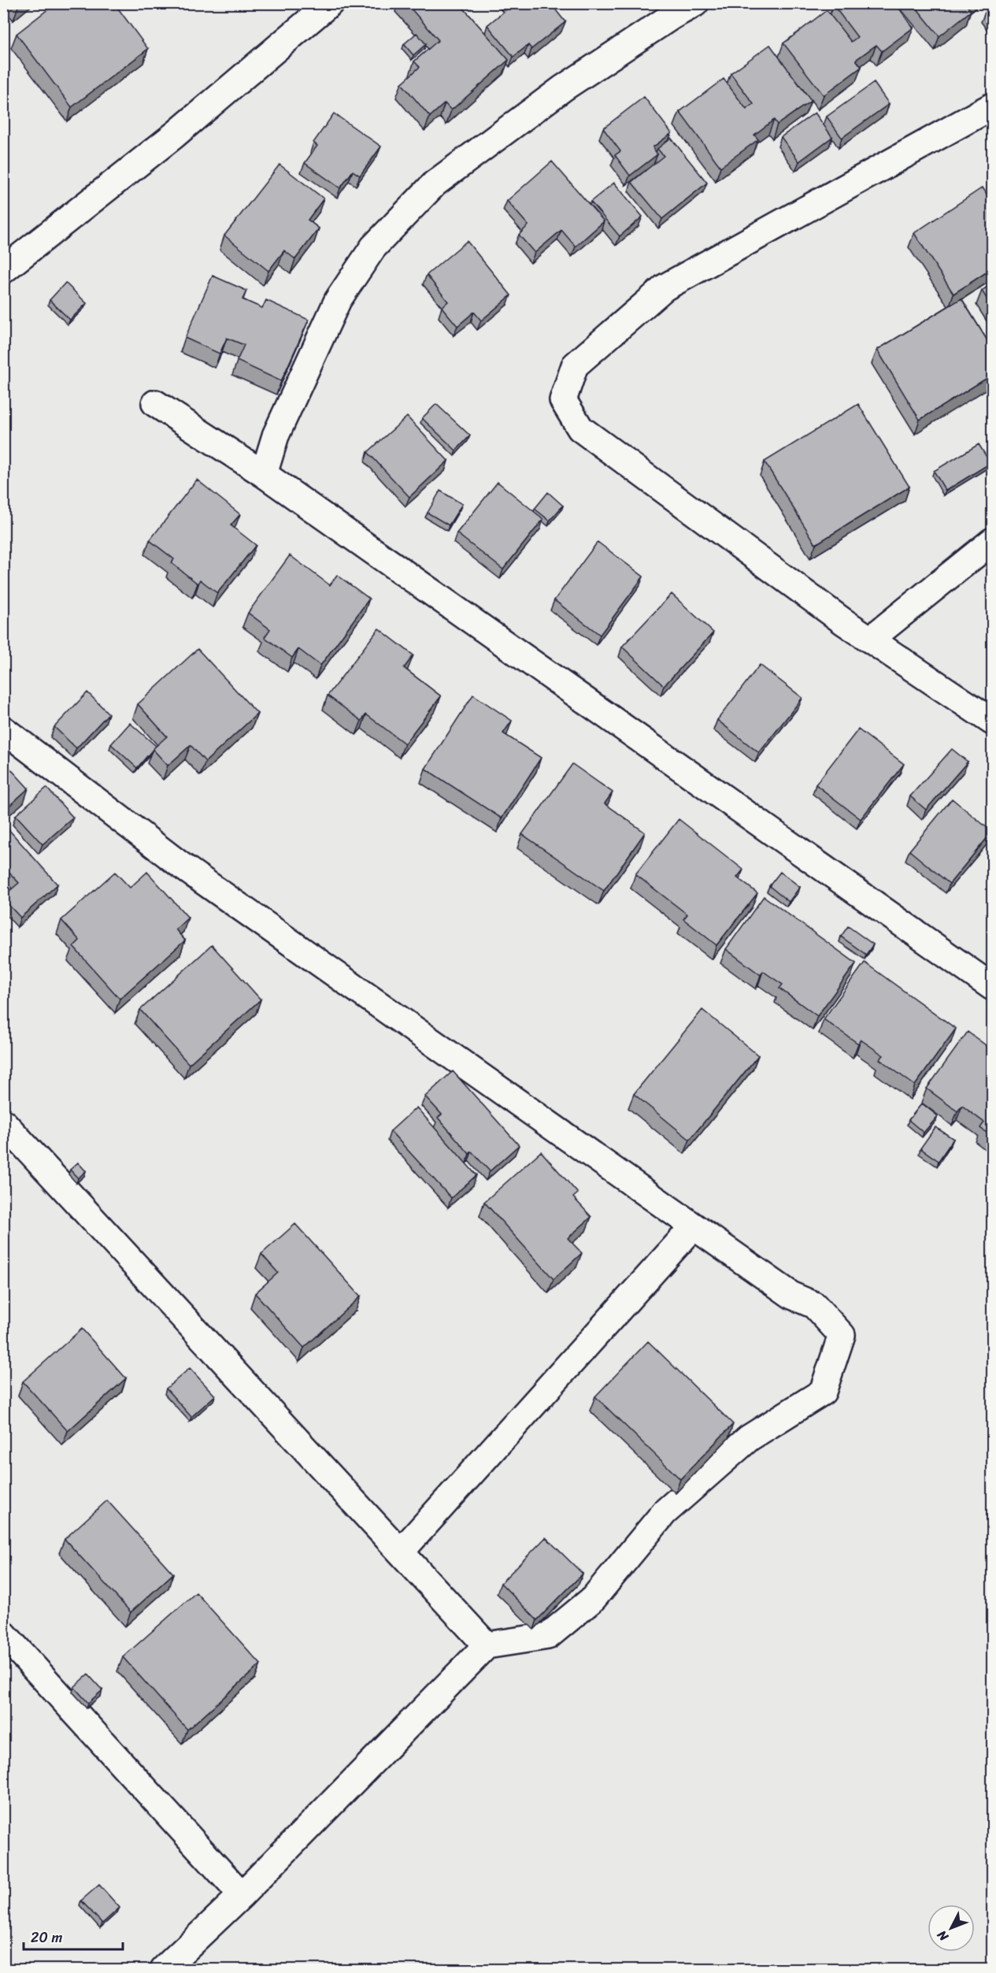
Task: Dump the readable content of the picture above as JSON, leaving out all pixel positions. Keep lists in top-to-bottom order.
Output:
{
  "scale_bar": "20 m",
  "north": "bottom left"
}
